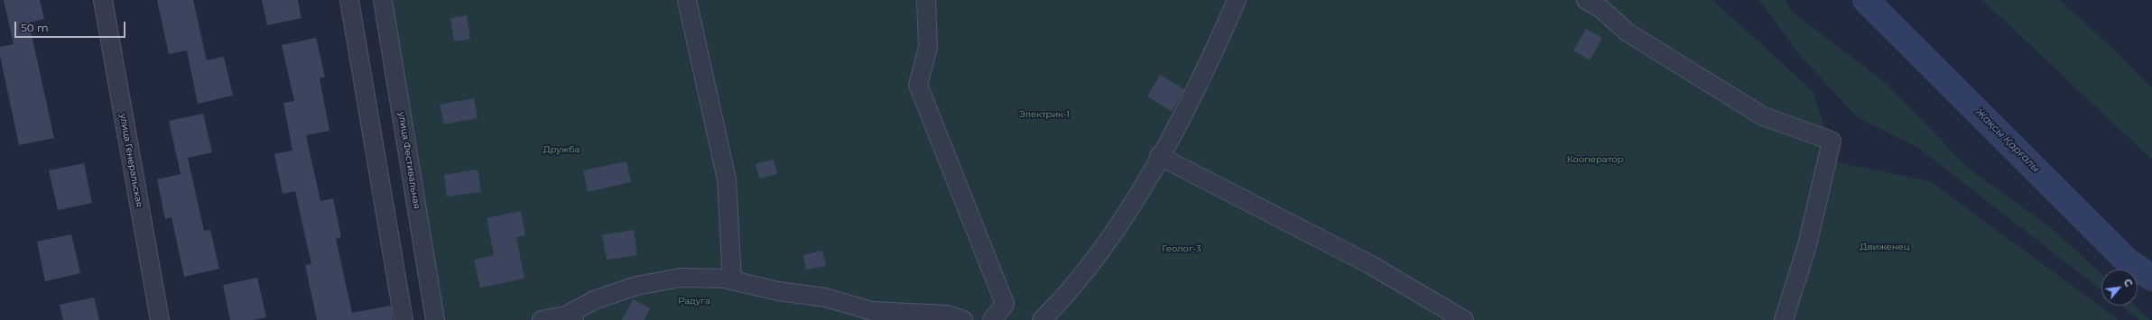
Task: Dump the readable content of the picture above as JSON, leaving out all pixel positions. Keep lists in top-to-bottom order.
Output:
{
  "streets": {
    "street": ["улица Генеральская", "улица Фестивальная"]
  },
  "water": ["Жақсы Қарғалы"],
  "parks": [
    "Электрик-1",
    "Дружба",
    "Кооператор",
    "Движенец",
    "Геолог-3",
    "Радуга"
  ],
  "scale_bar": "50 m",
  "north": "top right"
}
